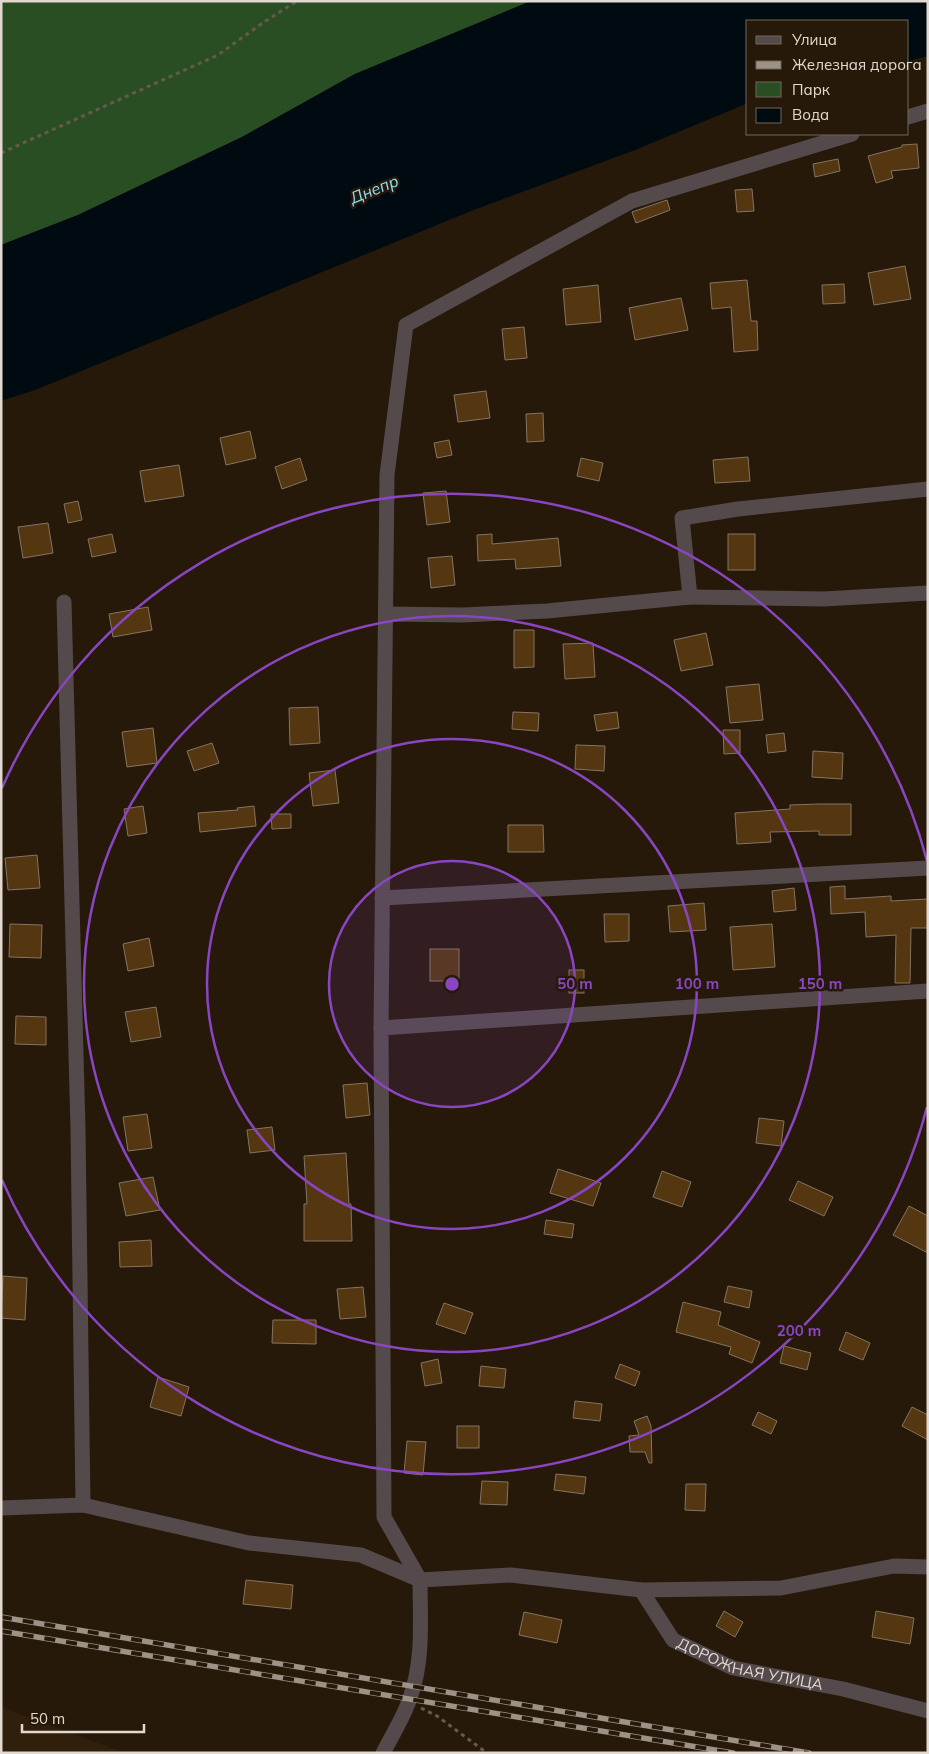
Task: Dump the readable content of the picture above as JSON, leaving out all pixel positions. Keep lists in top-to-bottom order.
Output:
{
  "streets": {
    "street": ["ДОРОЖНАЯ УЛИЦА"]
  },
  "water": ["Днепр"],
  "legend": [
    "Улица",
    "Железная дорога",
    "Парк",
    "Вода"
  ],
  "scale_bar": "50 m",
  "rings": [
    "50 m",
    "100 m",
    "150 m",
    "200 m"
  ]
}
